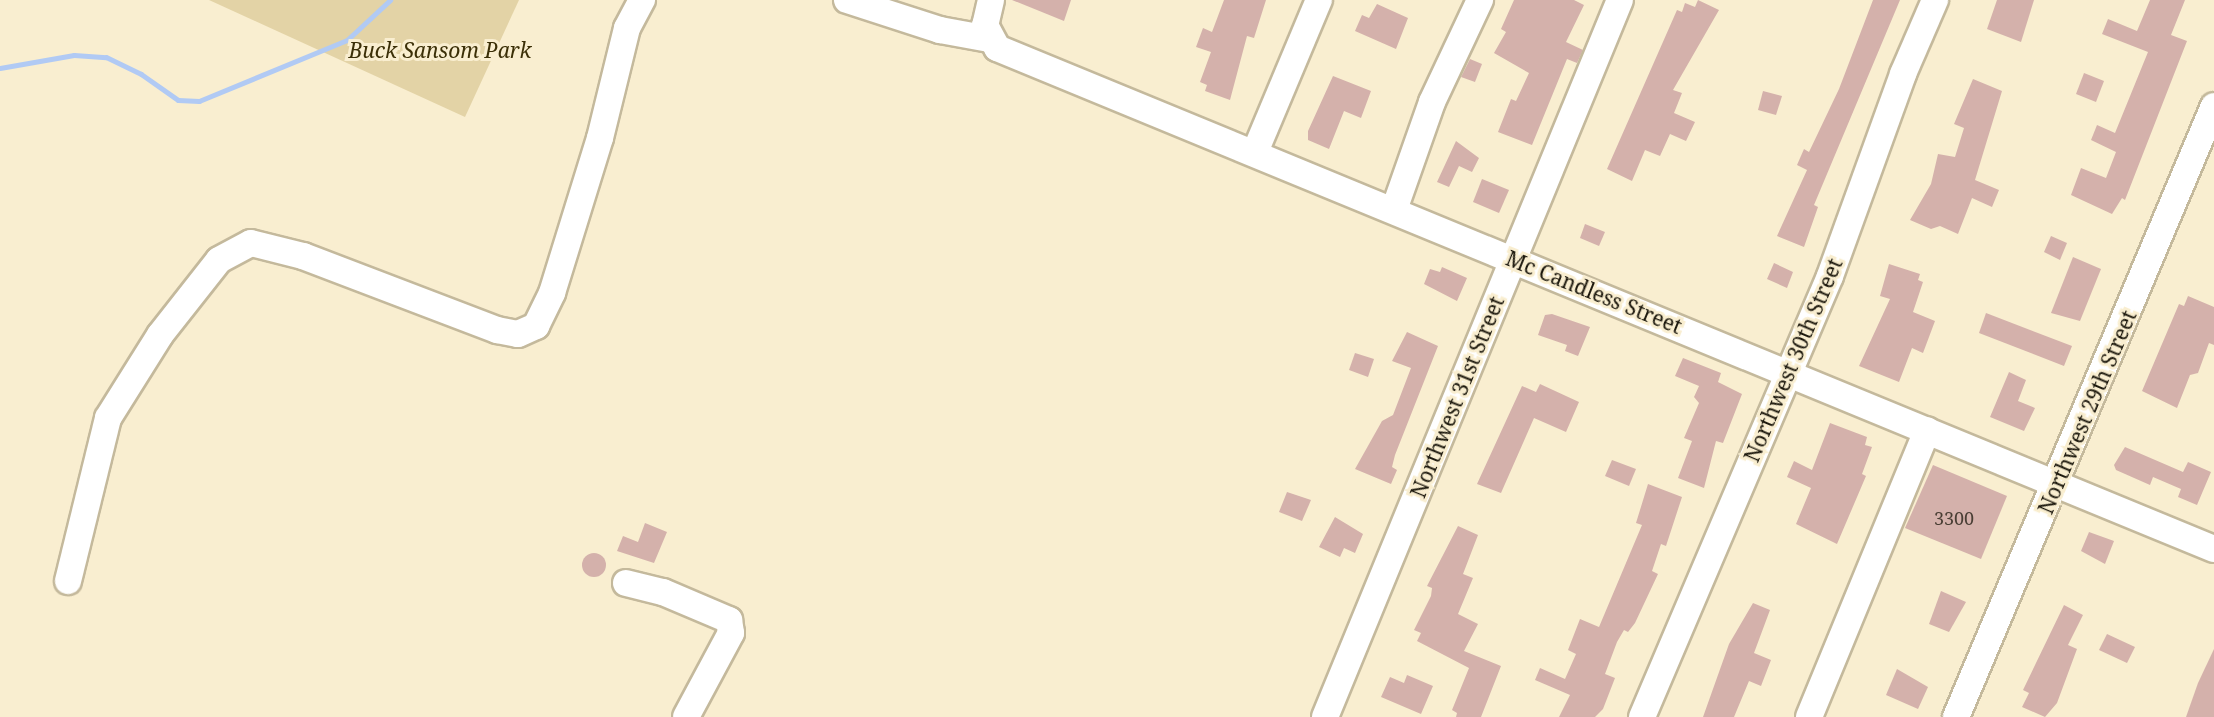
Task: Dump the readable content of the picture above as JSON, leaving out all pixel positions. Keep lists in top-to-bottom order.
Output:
{
  "streets": {
    "street": [
      "Mc Candless Street",
      "Northwest 30th Street",
      "Northwest 31st Street",
      "Northwest 29th Street"
    ]
  },
  "crossings": [
    ["Mc Candless Street", "Northwest 30th Street"],
    ["Mc Candless Street", "Northwest 31st Street"],
    ["Mc Candless Street", "Northwest 29th Street"]
  ],
  "parks": ["Buck Sansom Park"],
  "house_numbers": ["3300"]
}
